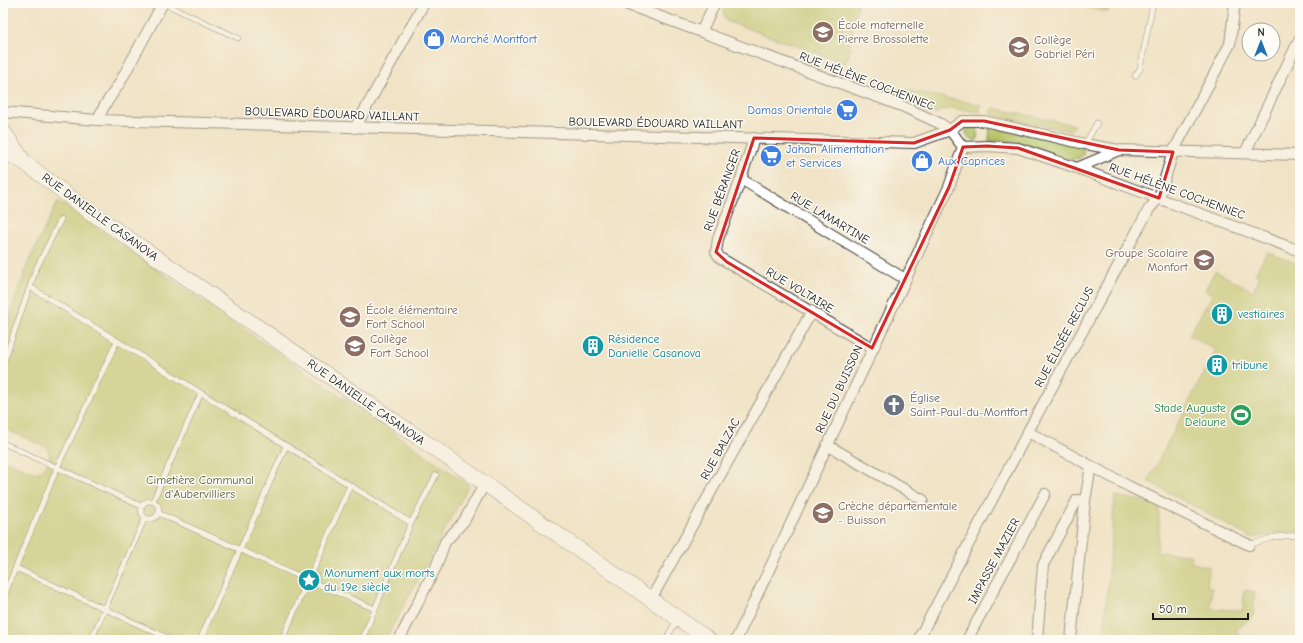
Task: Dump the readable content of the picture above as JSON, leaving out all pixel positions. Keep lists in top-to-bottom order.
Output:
{
  "streets": {
    "main road": ["RUE DANIELLE CASANOVA"],
    "street": [
      "RUE HÉLÈNE COCHENNEC",
      "BOULEVARD ÉDOUARD VAILLANT",
      "RUE BÉRANGER",
      "RUE LAMARTINE",
      "RUE VOLTAIRE",
      "RUE ÉLISÉE RECLUS",
      "RUE DU BUISSON",
      "RUE BALZAC",
      "IMPASSE MAZIER"
    ]
  },
  "crossings": [
    ["RUE HÉLÈNE COCHENNEC", "BOULEVARD ÉDOUARD VAILLANT"],
    ["RUE HÉLÈNE COCHENNEC", "RUE ÉLISÉE RECLUS"],
    ["RUE HÉLÈNE COCHENNEC", "RUE DU BUISSON"],
    ["BOULEVARD ÉDOUARD VAILLANT", "RUE BÉRANGER"],
    ["RUE BÉRANGER", "RUE LAMARTINE"],
    ["RUE BÉRANGER", "RUE VOLTAIRE"],
    ["RUE DANIELLE CASANOVA", "RUE BALZAC"],
    ["RUE LAMARTINE", "RUE DU BUISSON"],
    ["RUE VOLTAIRE", "RUE DU BUISSON"],
    ["RUE VOLTAIRE", "RUE BALZAC"]
  ],
  "parks": ["Cimetière Communal d'Aubervilliers"],
  "places": {
    "school or university": [
      "École maternelle Pierre Brossolette",
      "Collège Gabriel Péri",
      "Groupe Scolaire Monfort",
      "École élémentaire Fort School",
      "Collège Fort School",
      "Crèche départementale - Buisson"
    ],
    "shop": ["Marché Montfort", "Aux Caprices"],
    "supermarket": ["Damas Orientale", "Jahan Alimentation et Services"],
    "building": ["vestiaires", "Résidence Danielle Casanova", "tribune"],
    "church": ["Église Saint-Paul-du-Montfort"],
    "sports": ["Stade Auguste Delaune"],
    "place": ["Monument aux morts du 19e siècle"]
  },
  "scale_bar": "50 m",
  "north": "top"
}
